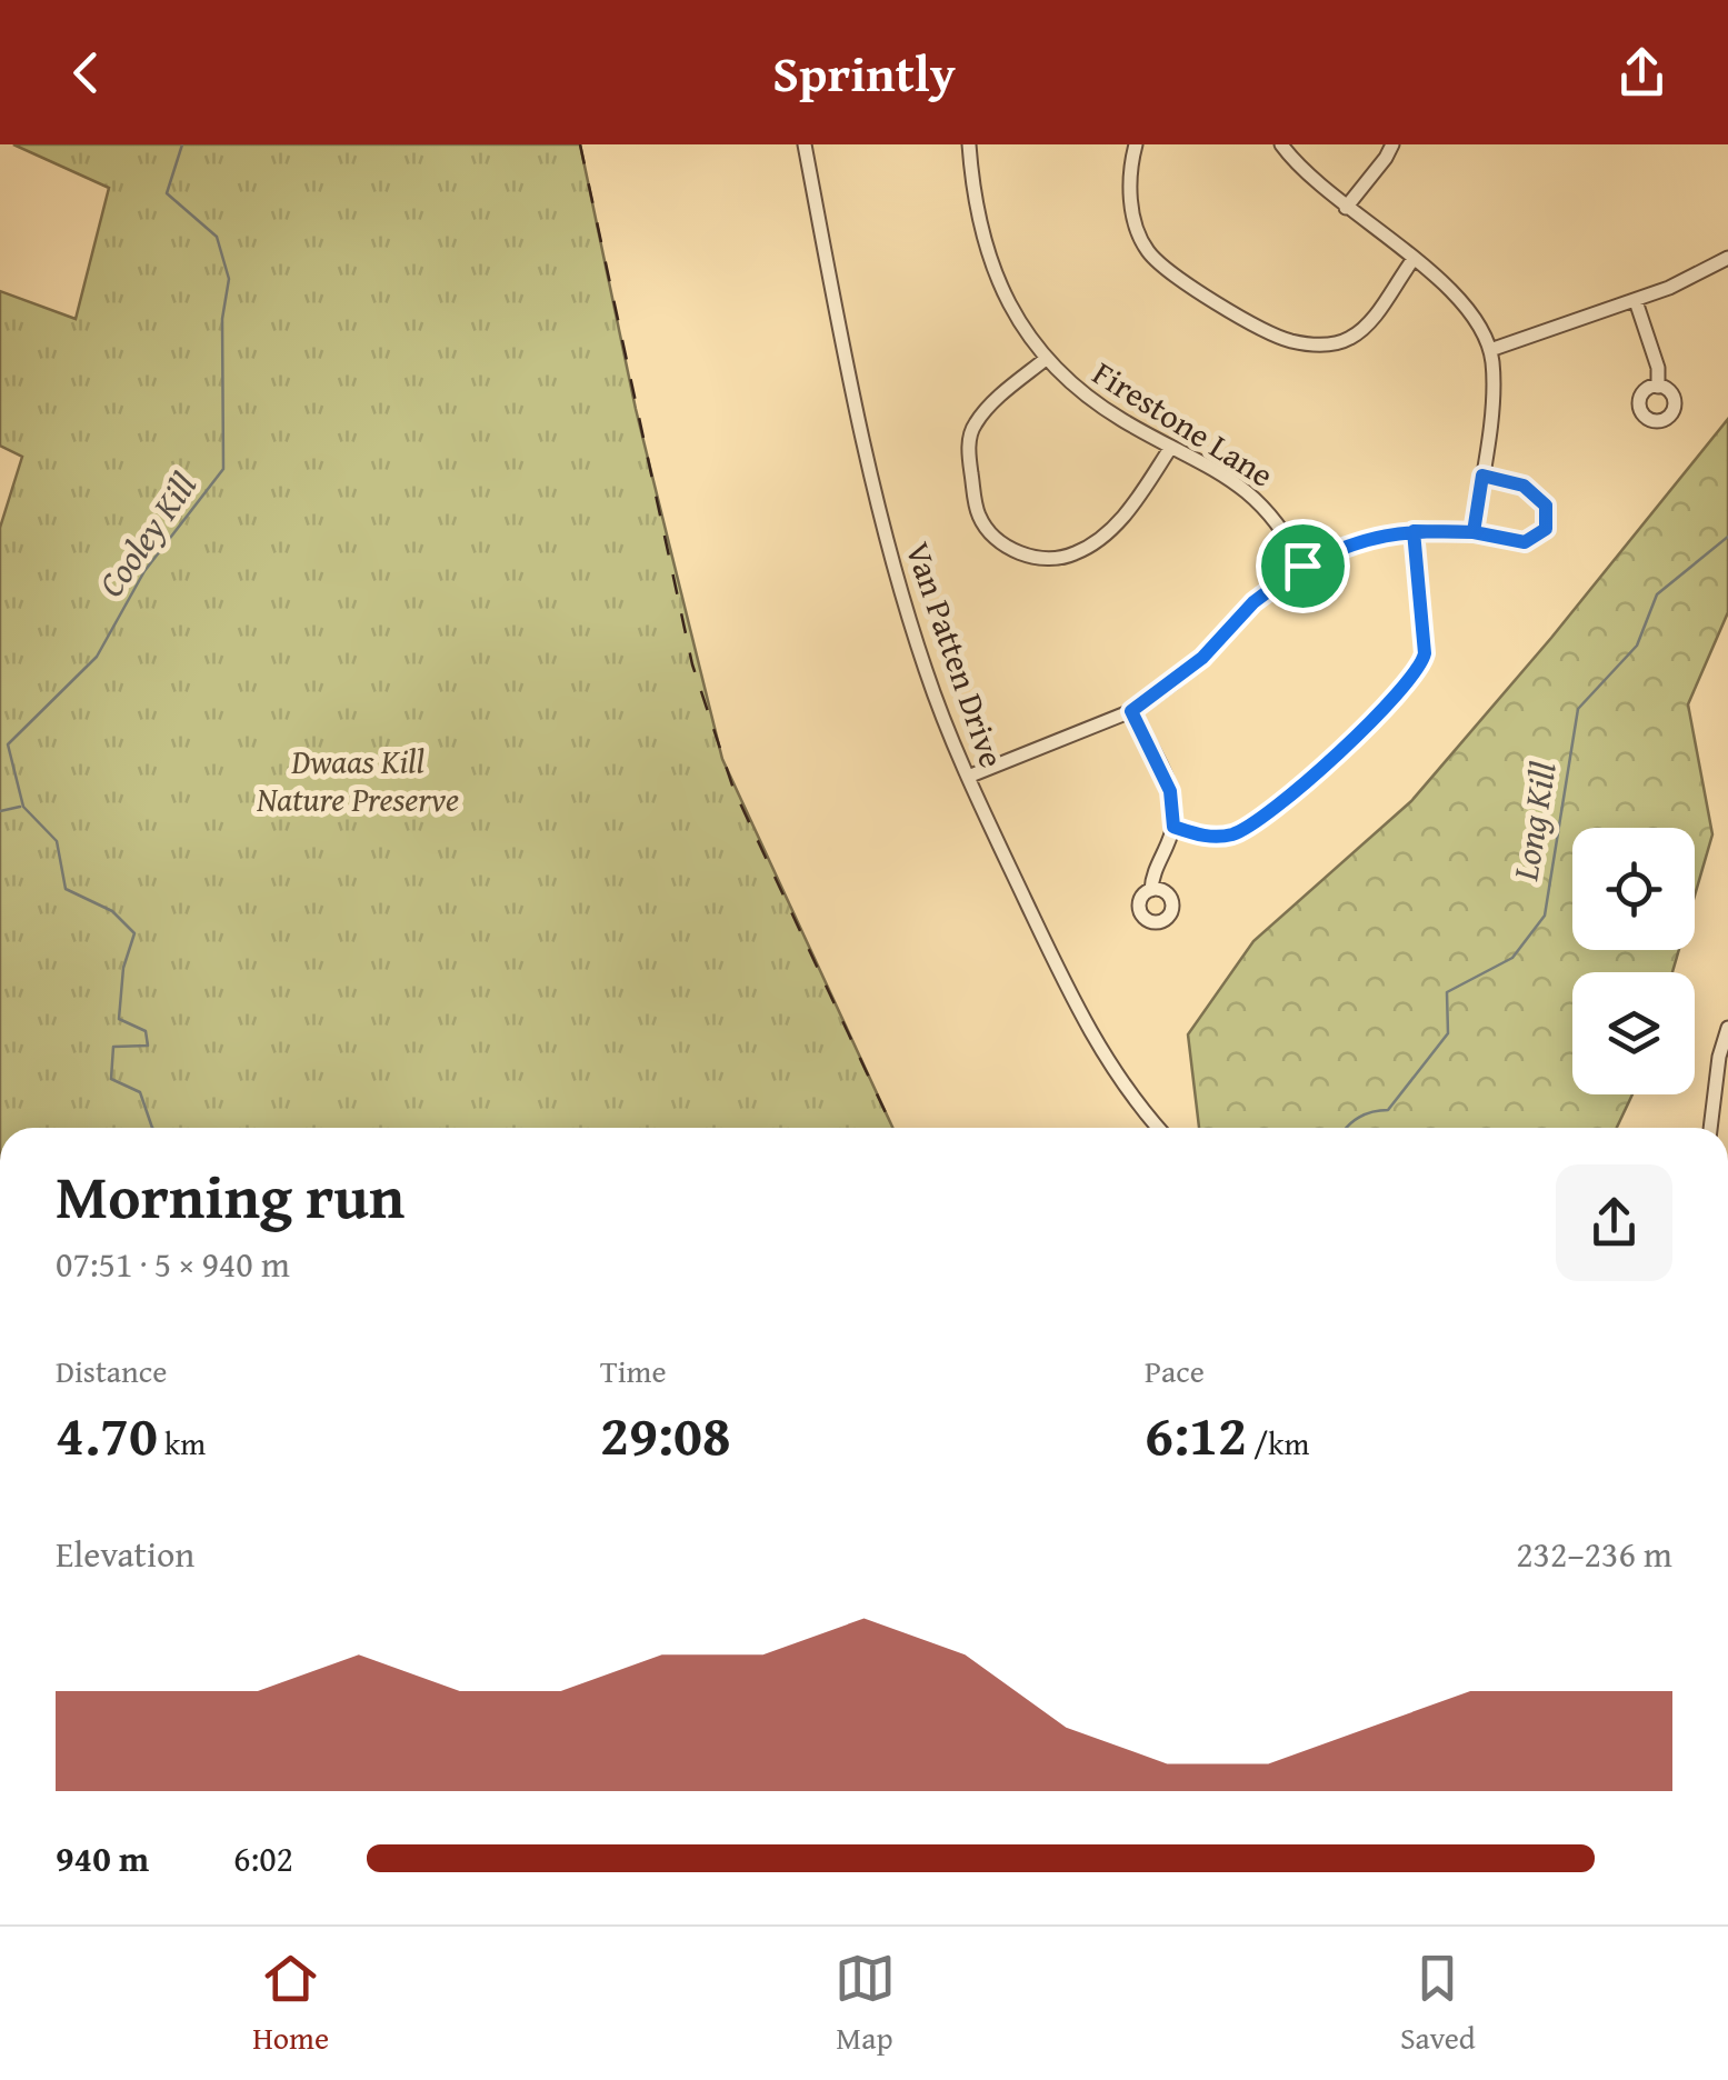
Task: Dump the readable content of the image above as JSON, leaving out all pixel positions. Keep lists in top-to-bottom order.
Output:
{
  "streets": {
    "street": ["Firestone Lane", "Van Patten Drive"]
  },
  "water": ["Cooley Kill", "Long Kill"],
  "parks": ["Dwaas Kill Nature Preserve"],
  "page": {
    "header": "Sprintly",
    "heading": ["Morning run", "07:51 · 5 × 940 m"],
    "stats": [
      ["Distance", "4.70 km"],
      ["Time", "29:08"],
      ["Pace", "6:12 /km"]
    ],
    "chart": ["Elevation", "232–236 m"],
    "list": [
      {
        "name": "940 m",
        "note": "6:02"
      }
    ],
    "tabs": ["Home", "Map", "Saved"]
  }
}
